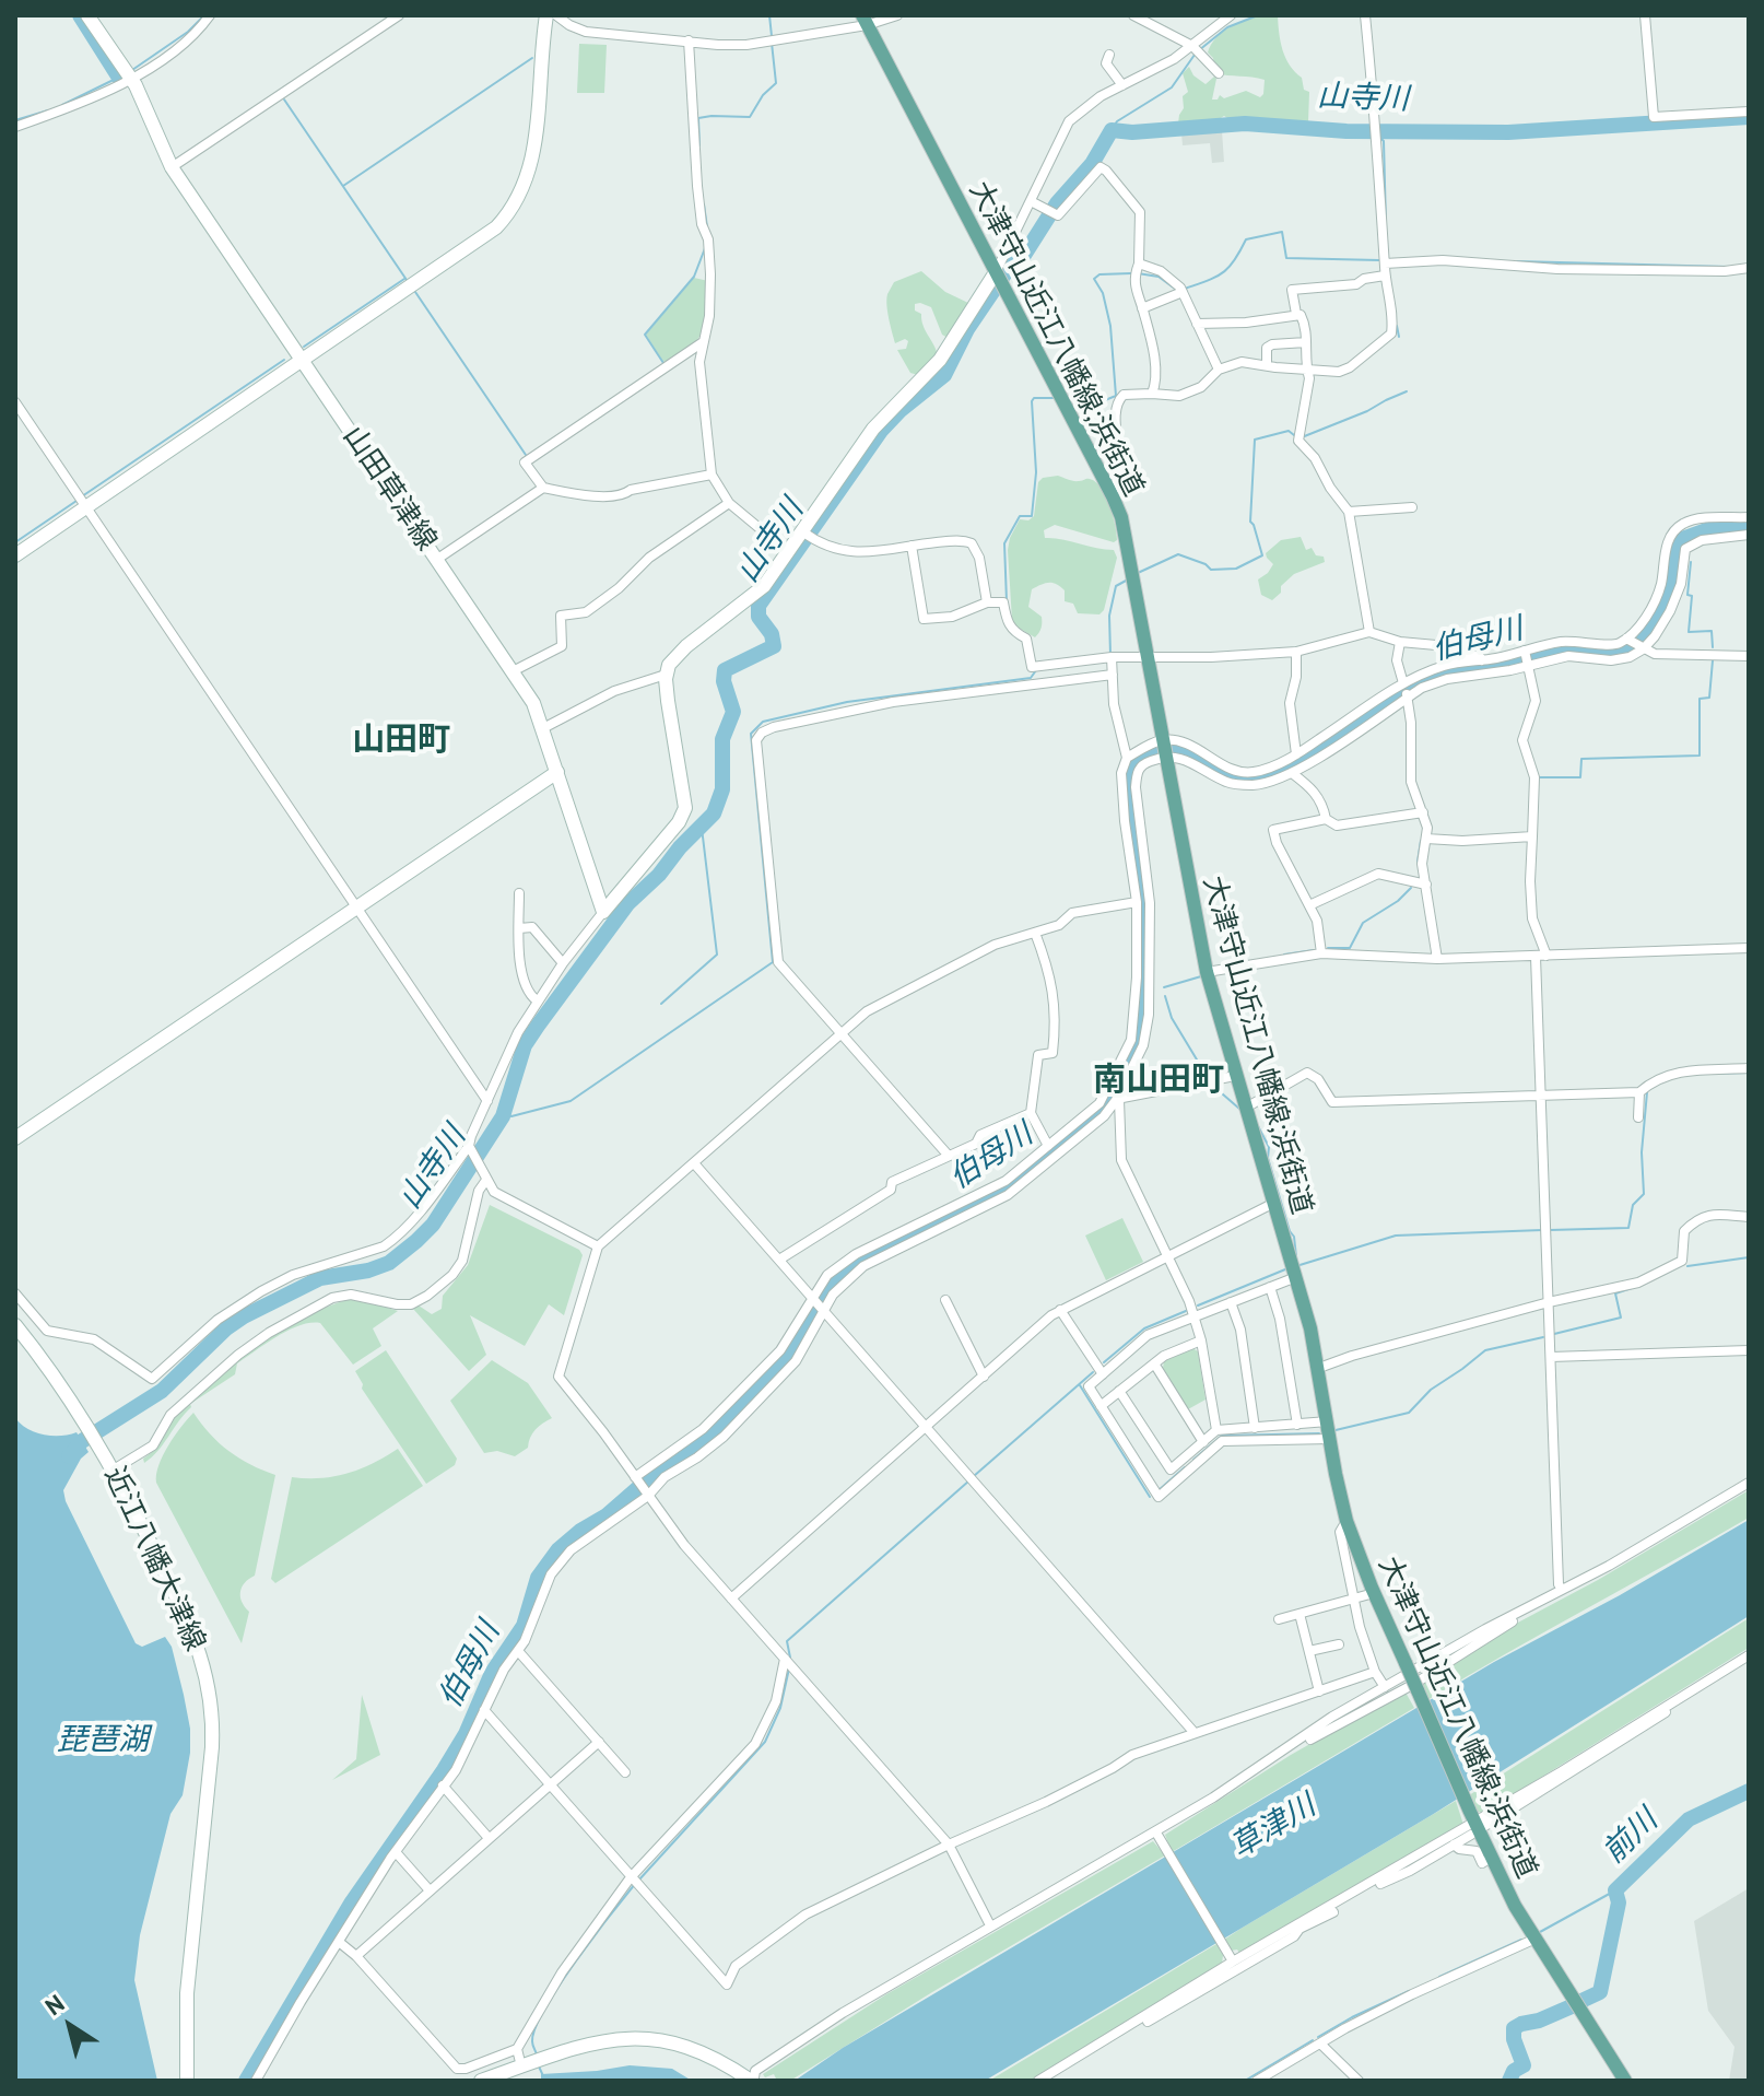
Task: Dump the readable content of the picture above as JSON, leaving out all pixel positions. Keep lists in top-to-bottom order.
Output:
{
  "streets": {
    "main road": ["大津守山近江八幡線;浜街道"],
    "street": ["山田草津線", "近江八幡大津線"]
  },
  "districts": ["山田町", "南山田町"],
  "water": [
    "山寺川",
    "伯母川",
    "琵琶湖",
    "草津川",
    "前川"
  ],
  "north": "top left"
}
